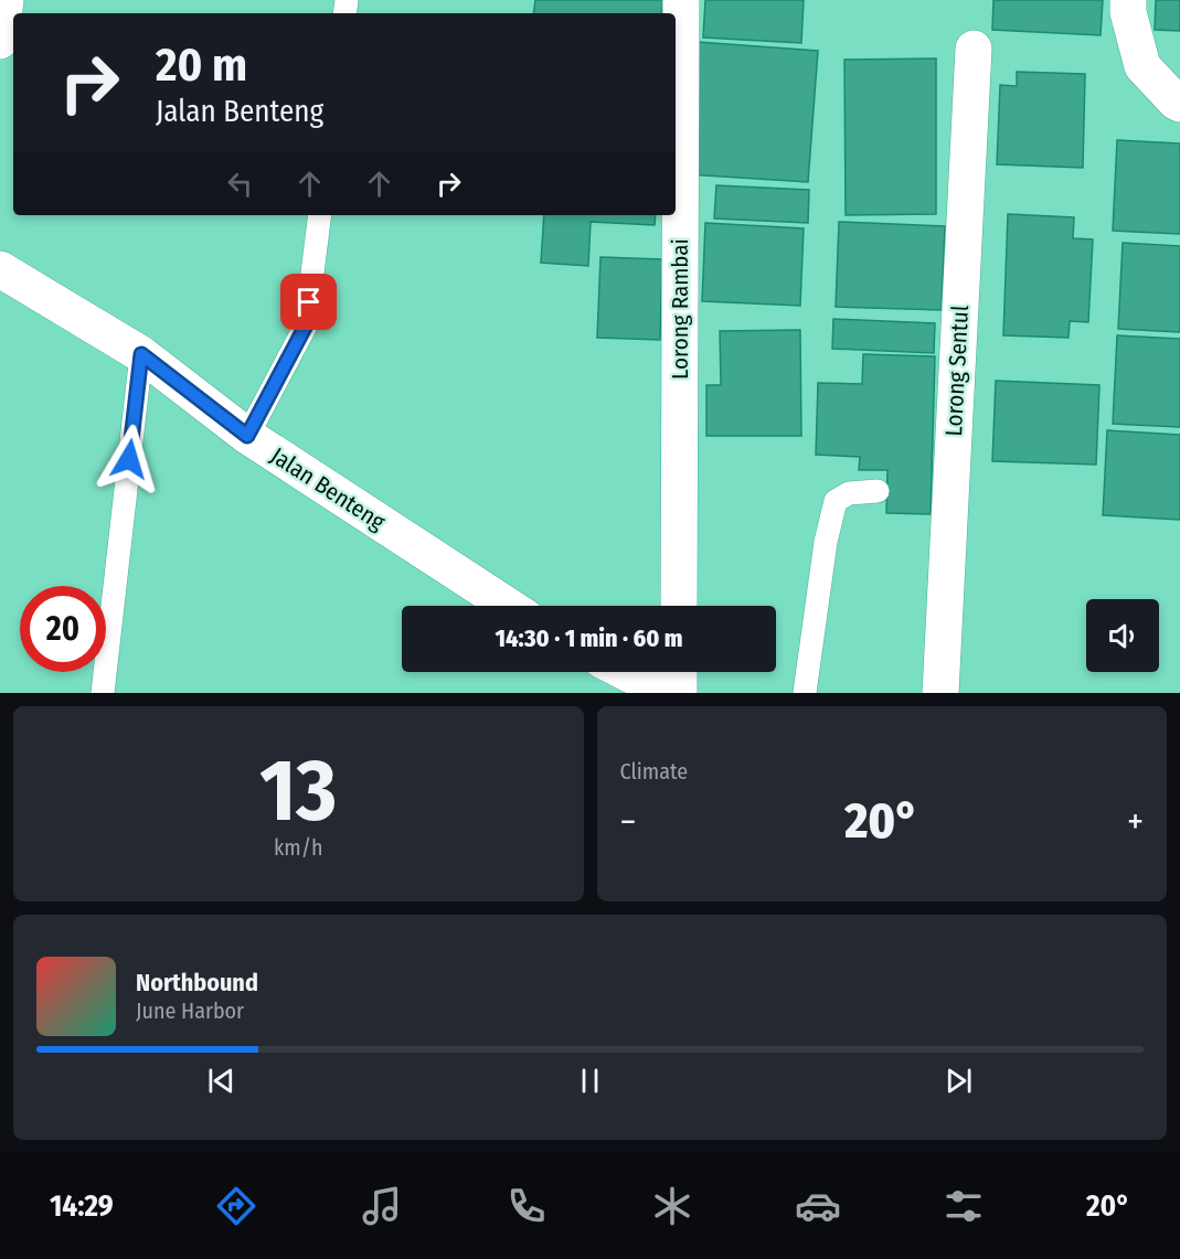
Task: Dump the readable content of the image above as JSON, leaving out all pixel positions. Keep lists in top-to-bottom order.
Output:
{
  "streets": {
    "street": ["Lorong Rambai", "Lorong Sentul", "Jalan Benteng"]
  },
  "page": {
    "turn": ["20 m", "Jalan Benteng"],
    "limit": "20",
    "trip": "14:30 · 1 min · 60 m",
    "tile": [
      ["13", "km/h"],
      "Climate"
    ],
    "heat": ["−", "20°", "+"],
    "song": ["Northbound", "June Harbor"],
    "tabs": ["14:29", "20°"]
  }
}
